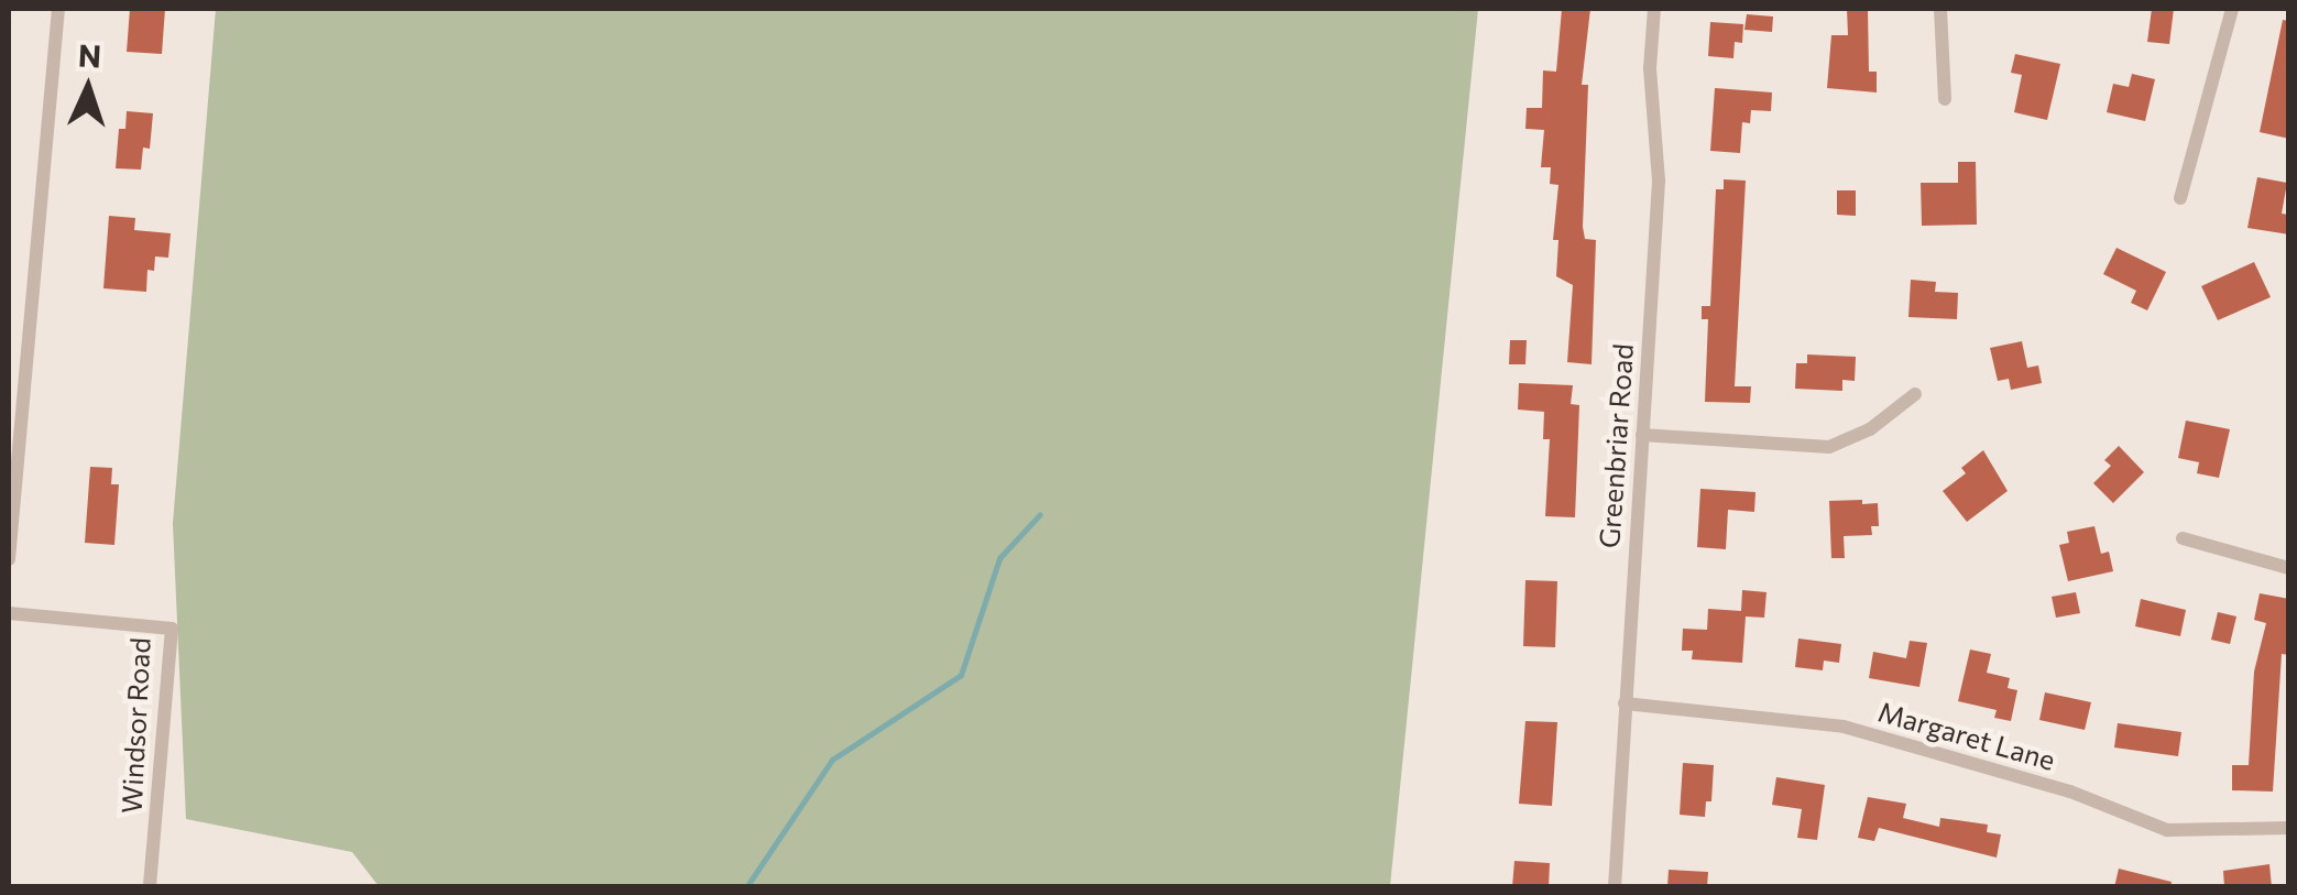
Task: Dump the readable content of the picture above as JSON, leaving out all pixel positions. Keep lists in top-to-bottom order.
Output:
{
  "streets": {
    "street": ["Greenbriar Road", "Windsor Road", "Margaret Lane"]
  },
  "crossings": [
    ["Greenbriar Road", "Margaret Lane"]
  ],
  "north": "top"
}
